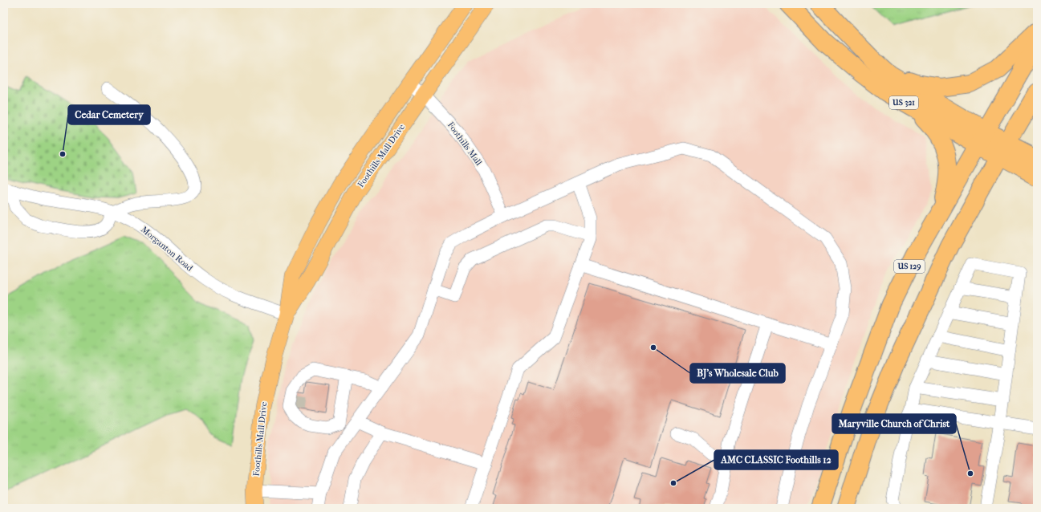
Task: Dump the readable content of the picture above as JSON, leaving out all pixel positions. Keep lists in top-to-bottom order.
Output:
{
  "streets": {
    "highway": ["US 321", "US 129"],
    "main road": ["Foothills Mall Drive"],
    "street": ["Foothills Mall", "Morganton Road"]
  },
  "crossings": [
    ["US 321", "US 129"],
    ["Foothills Mall", "Foothills Mall Drive"],
    ["Foothills Mall Drive", "Morganton Road"]
  ],
  "places": [
    "Cedar Cemetery",
    "BJ's Wholesale Club",
    "Maryville Church of Christ",
    "AMC CLASSIC Foothills 12"
  ]
}
